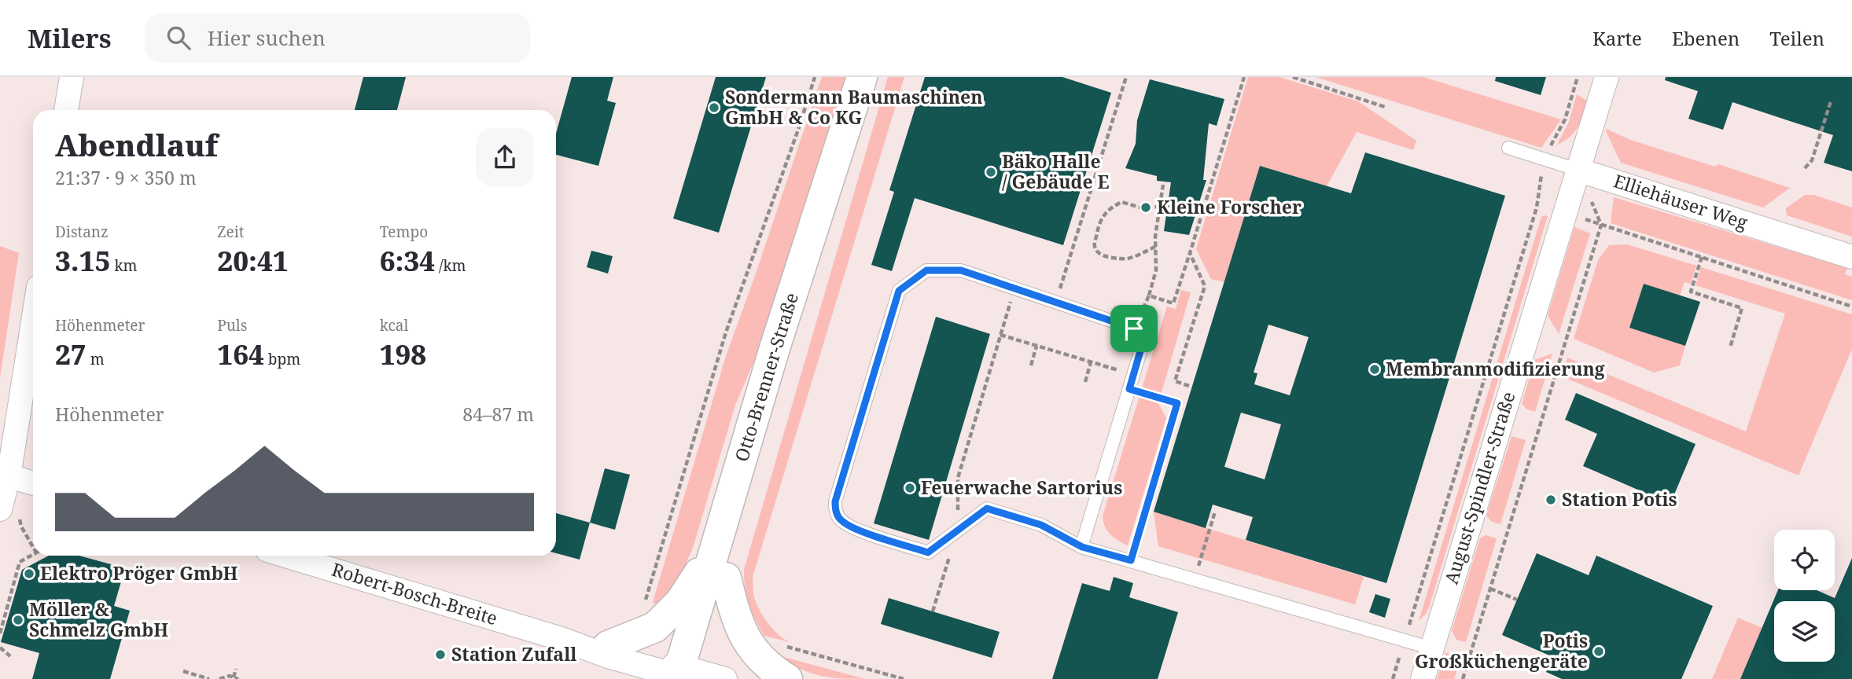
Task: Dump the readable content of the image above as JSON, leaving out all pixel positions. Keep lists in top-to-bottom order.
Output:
{
  "streets": {
    "main road": ["Otto-Brenner-Straße"],
    "street": ["Elliehäuser Weg", "August-Spindler-Straße", "Robert-Bosch-Breite"]
  },
  "crossings": [
    ["Elliehäuser Weg", "August-Spindler-Straße"],
    ["Otto-Brenner-Straße", "Robert-Bosch-Breite"]
  ],
  "places": [
    "Sondermann Baumaschinen GmbH & Co KG",
    "Bäko Halle / Gebäude E",
    "Kleine Forscher",
    "Membranmodifizierung",
    "Feuerwache Sartorius",
    "Station Potis",
    "Elektro Pröger GmbH",
    "Möller & Schmelz GmbH",
    "Potis Großküchengeräte",
    "Station Zufall"
  ],
  "page": {
    "header": "Milers",
    "search": "Hier suchen",
    "nav": ["Karte", "Ebenen", "Teilen"],
    "heading": ["Abendlauf", "21:37 · 9 × 350 m"],
    "stats": [
      ["Distanz", "3.15 km"],
      ["Zeit", "20:41"],
      ["Tempo", "6:34 /km"],
      ["Höhenmeter", "27 m"],
      ["Puls", "164 bpm"],
      ["kcal", "198"]
    ],
    "chart": ["Höhenmeter", "84–87 m"]
  }
}
